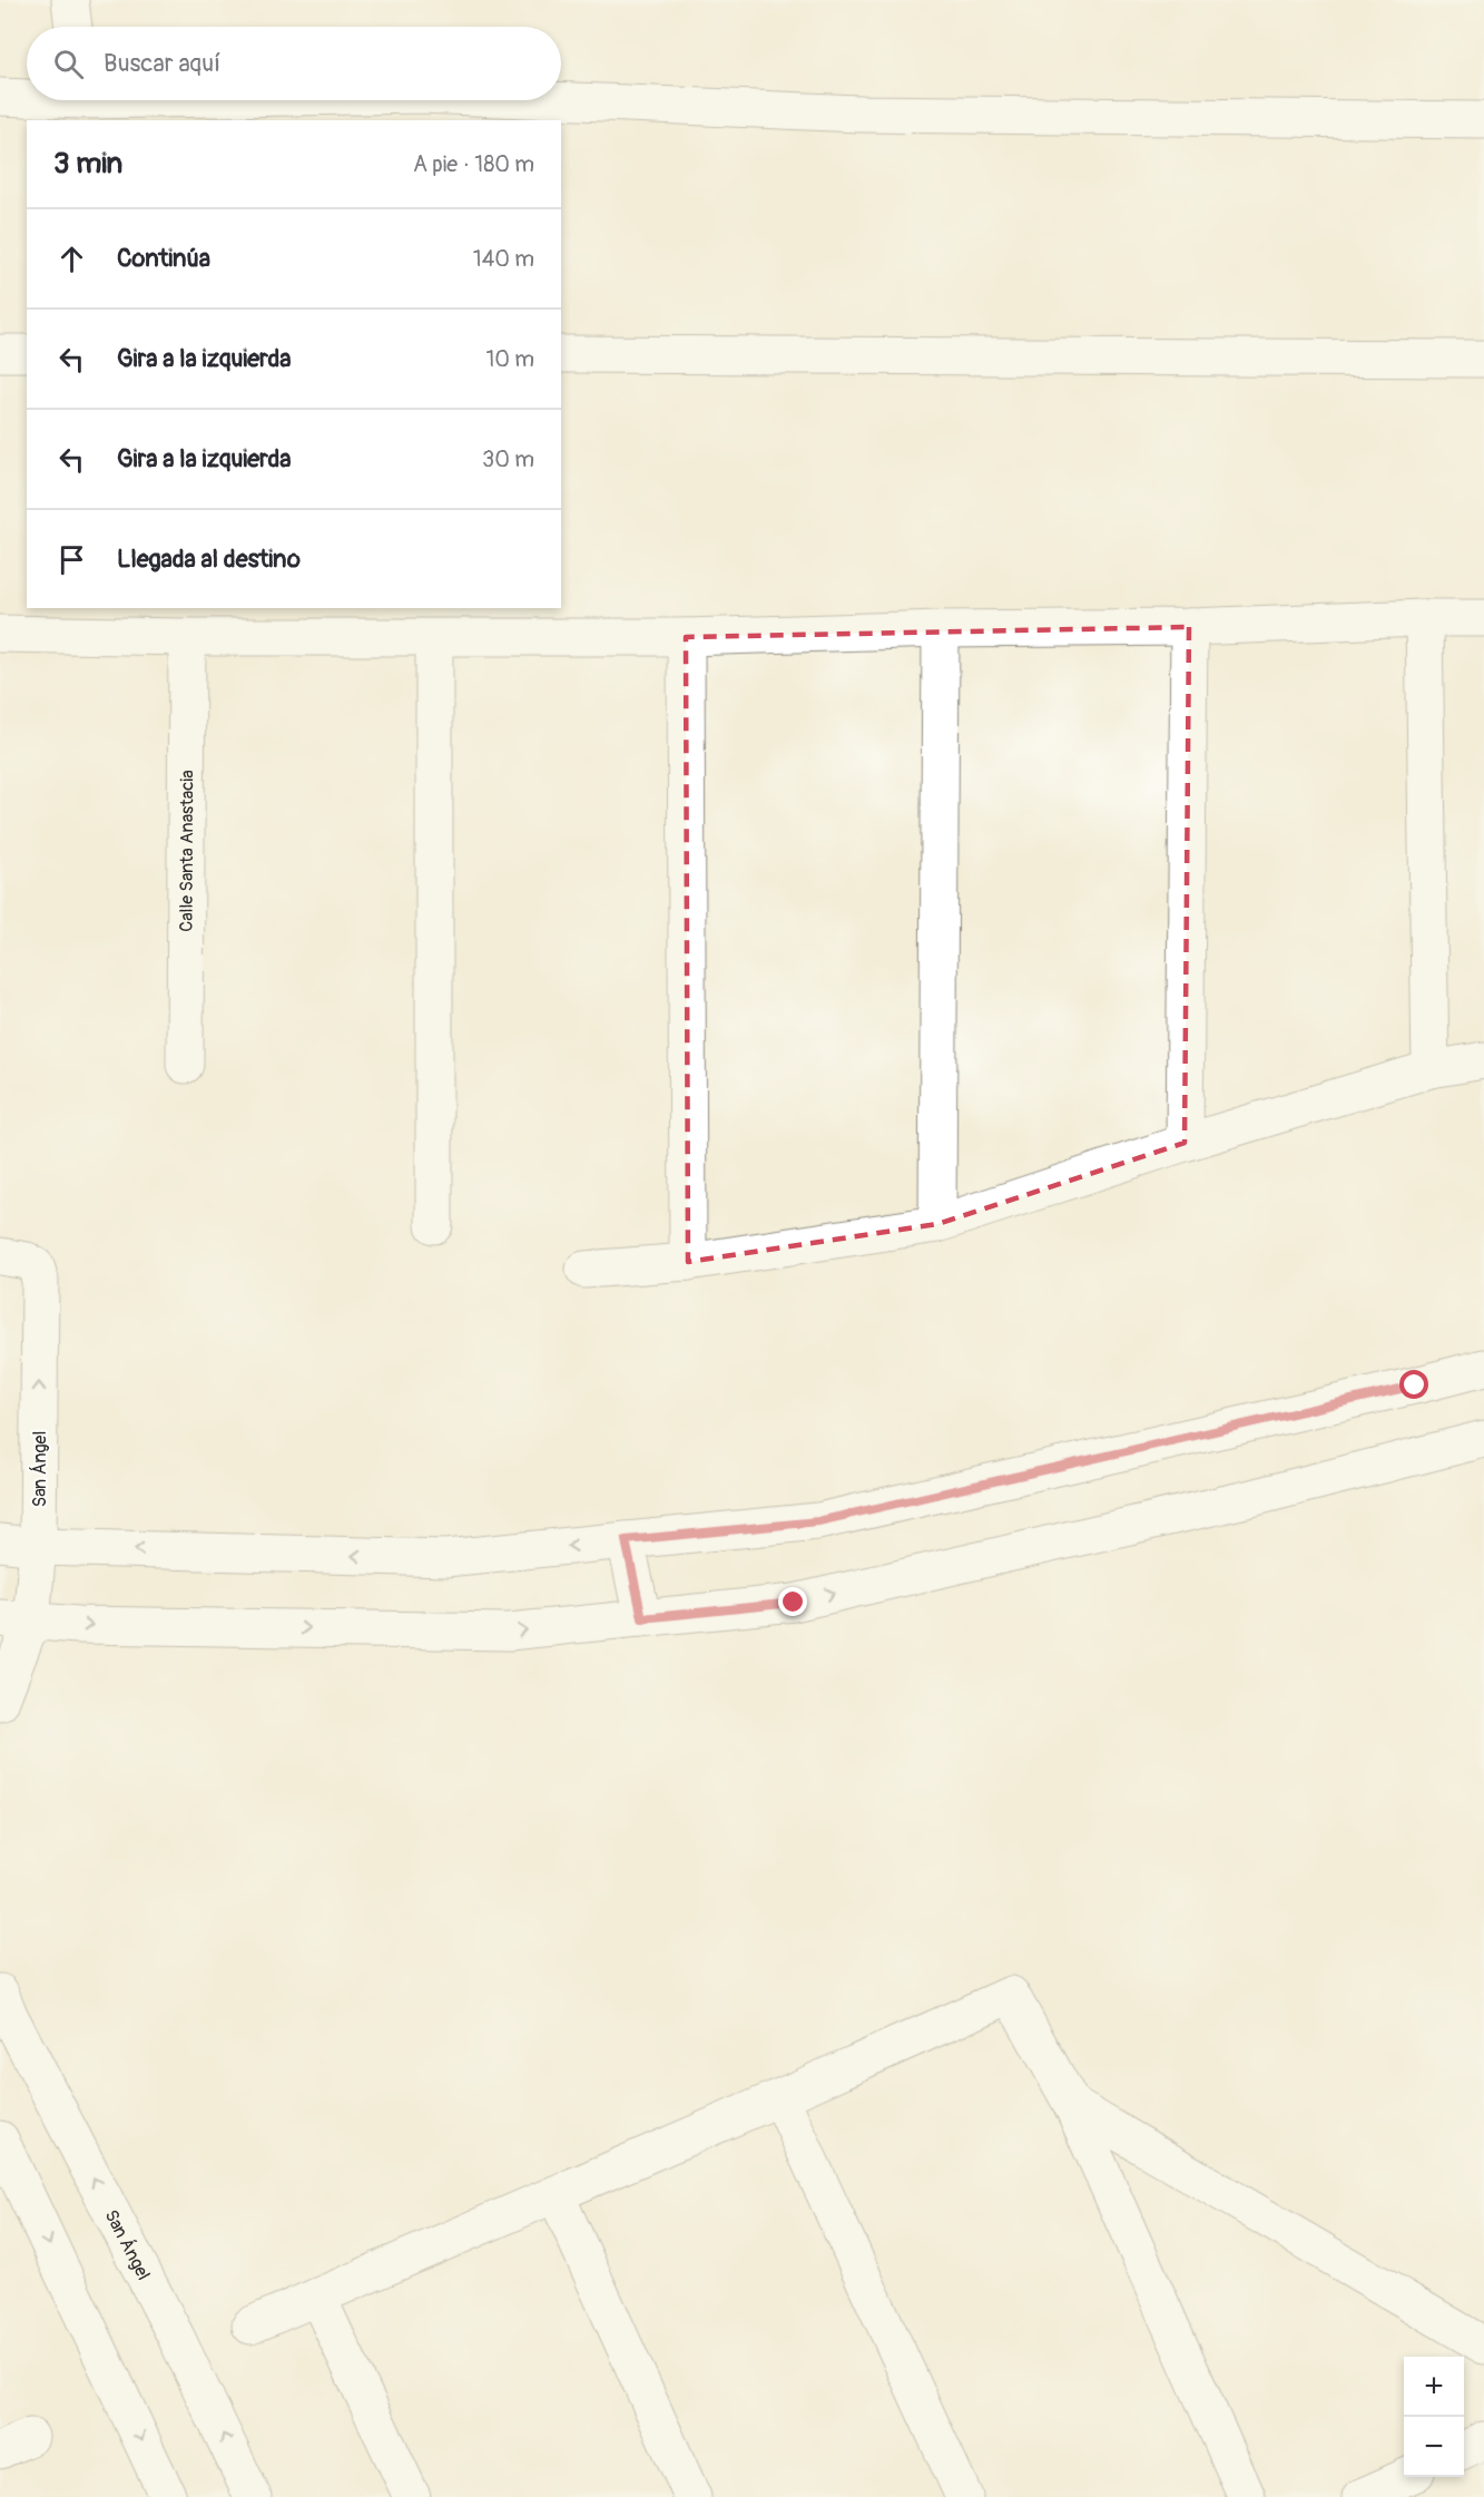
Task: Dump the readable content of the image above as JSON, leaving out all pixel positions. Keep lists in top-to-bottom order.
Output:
{
  "streets": {
    "street": ["Calle Santa Anastacia", "San Ángel"]
  },
  "page": {
    "search": "Buscar aquí",
    "heading": ["3 min", "A pie · 180 m"],
    "list": [
      ["Continúa", "140 m"],
      ["Gira a la izquierda", "10 m"],
      ["Gira a la izquierda", "30 m"],
      "Llegada al destino"
    ],
    "map_buttons": ["+", "−"]
  }
}
